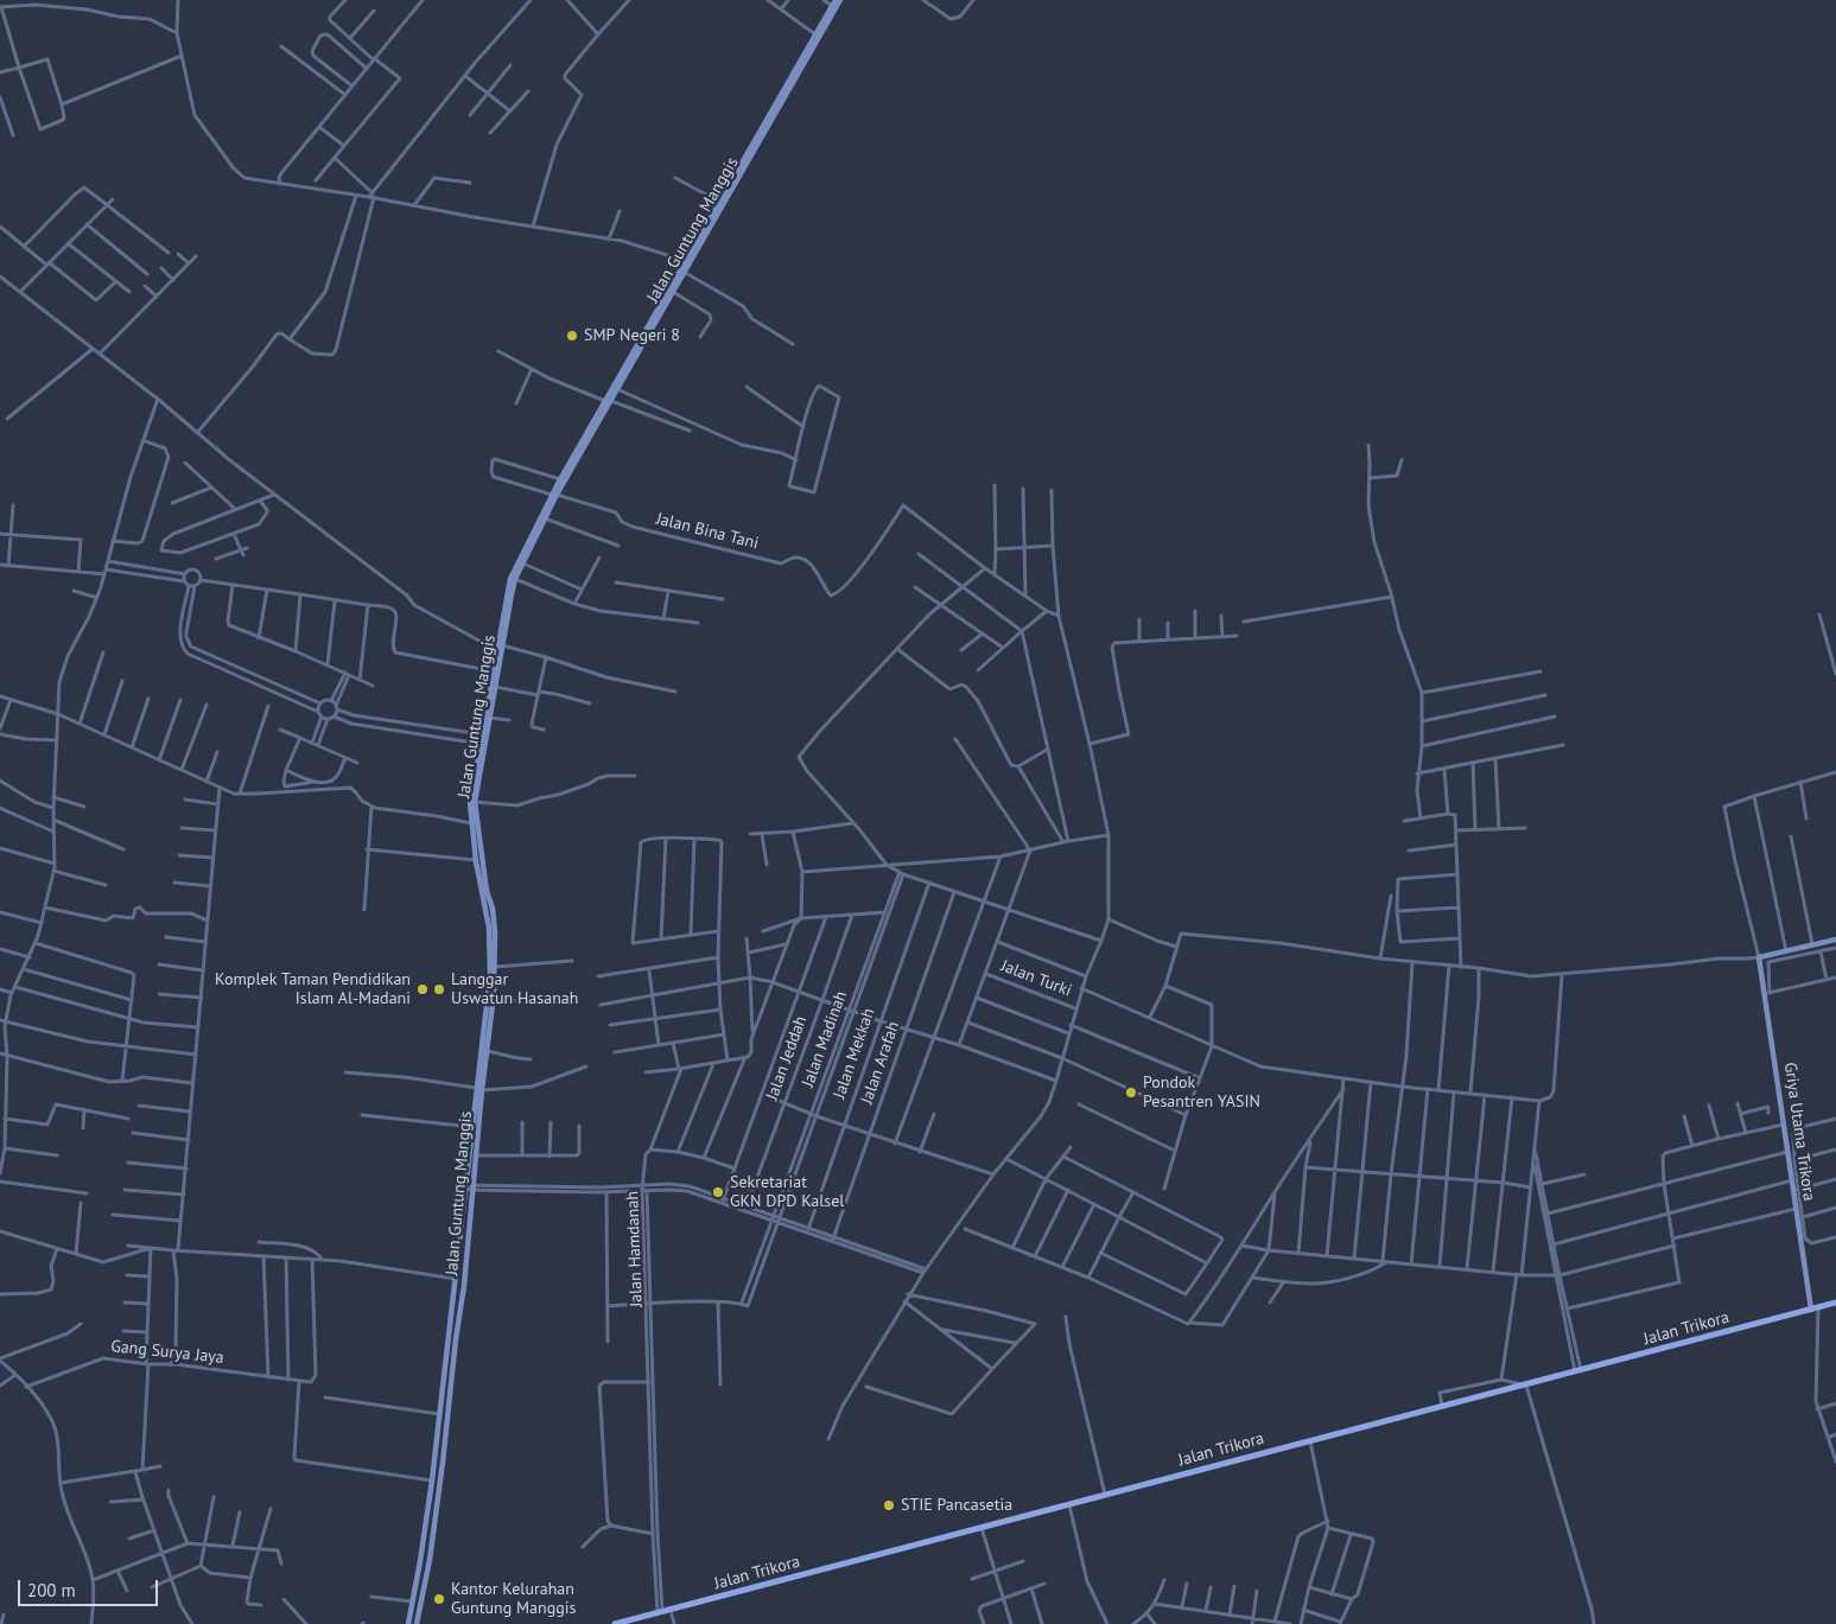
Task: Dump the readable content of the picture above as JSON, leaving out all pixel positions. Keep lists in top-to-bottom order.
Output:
{
  "streets": {
    "main road": ["Jalan Trikora"],
    "street": [
      "Jalan Guntung Manggis",
      "Jalan Bina Tani",
      "Jalan Turki",
      "Jalan Madinah",
      "Jalan Mekkah",
      "Jalan Jeddah",
      "Jalan Arafah",
      "Griya Utama Trikora",
      "Jalan Hamdanah",
      "Gang Surya Jaya"
    ]
  },
  "crossings": [
    ["Jalan Guntung Manggis", "Jalan Bina Tani"],
    ["Griya Utama Trikora", "Jalan Trikora"],
    ["Jalan Hamdanah", "Jalan Trikora"]
  ],
  "places": [
    "SMP Negeri 8",
    "Komplek Taman Pendidikan Islam Al-Madani",
    "Langgar Uswatun Hasanah",
    "Pondok Pesantren YASIN",
    "Sekretariat GKN DPD Kalsel",
    "STIE Pancasetia",
    "Kantor Kelurahan Guntung Manggis"
  ],
  "scale_bar": "200 m"
}
